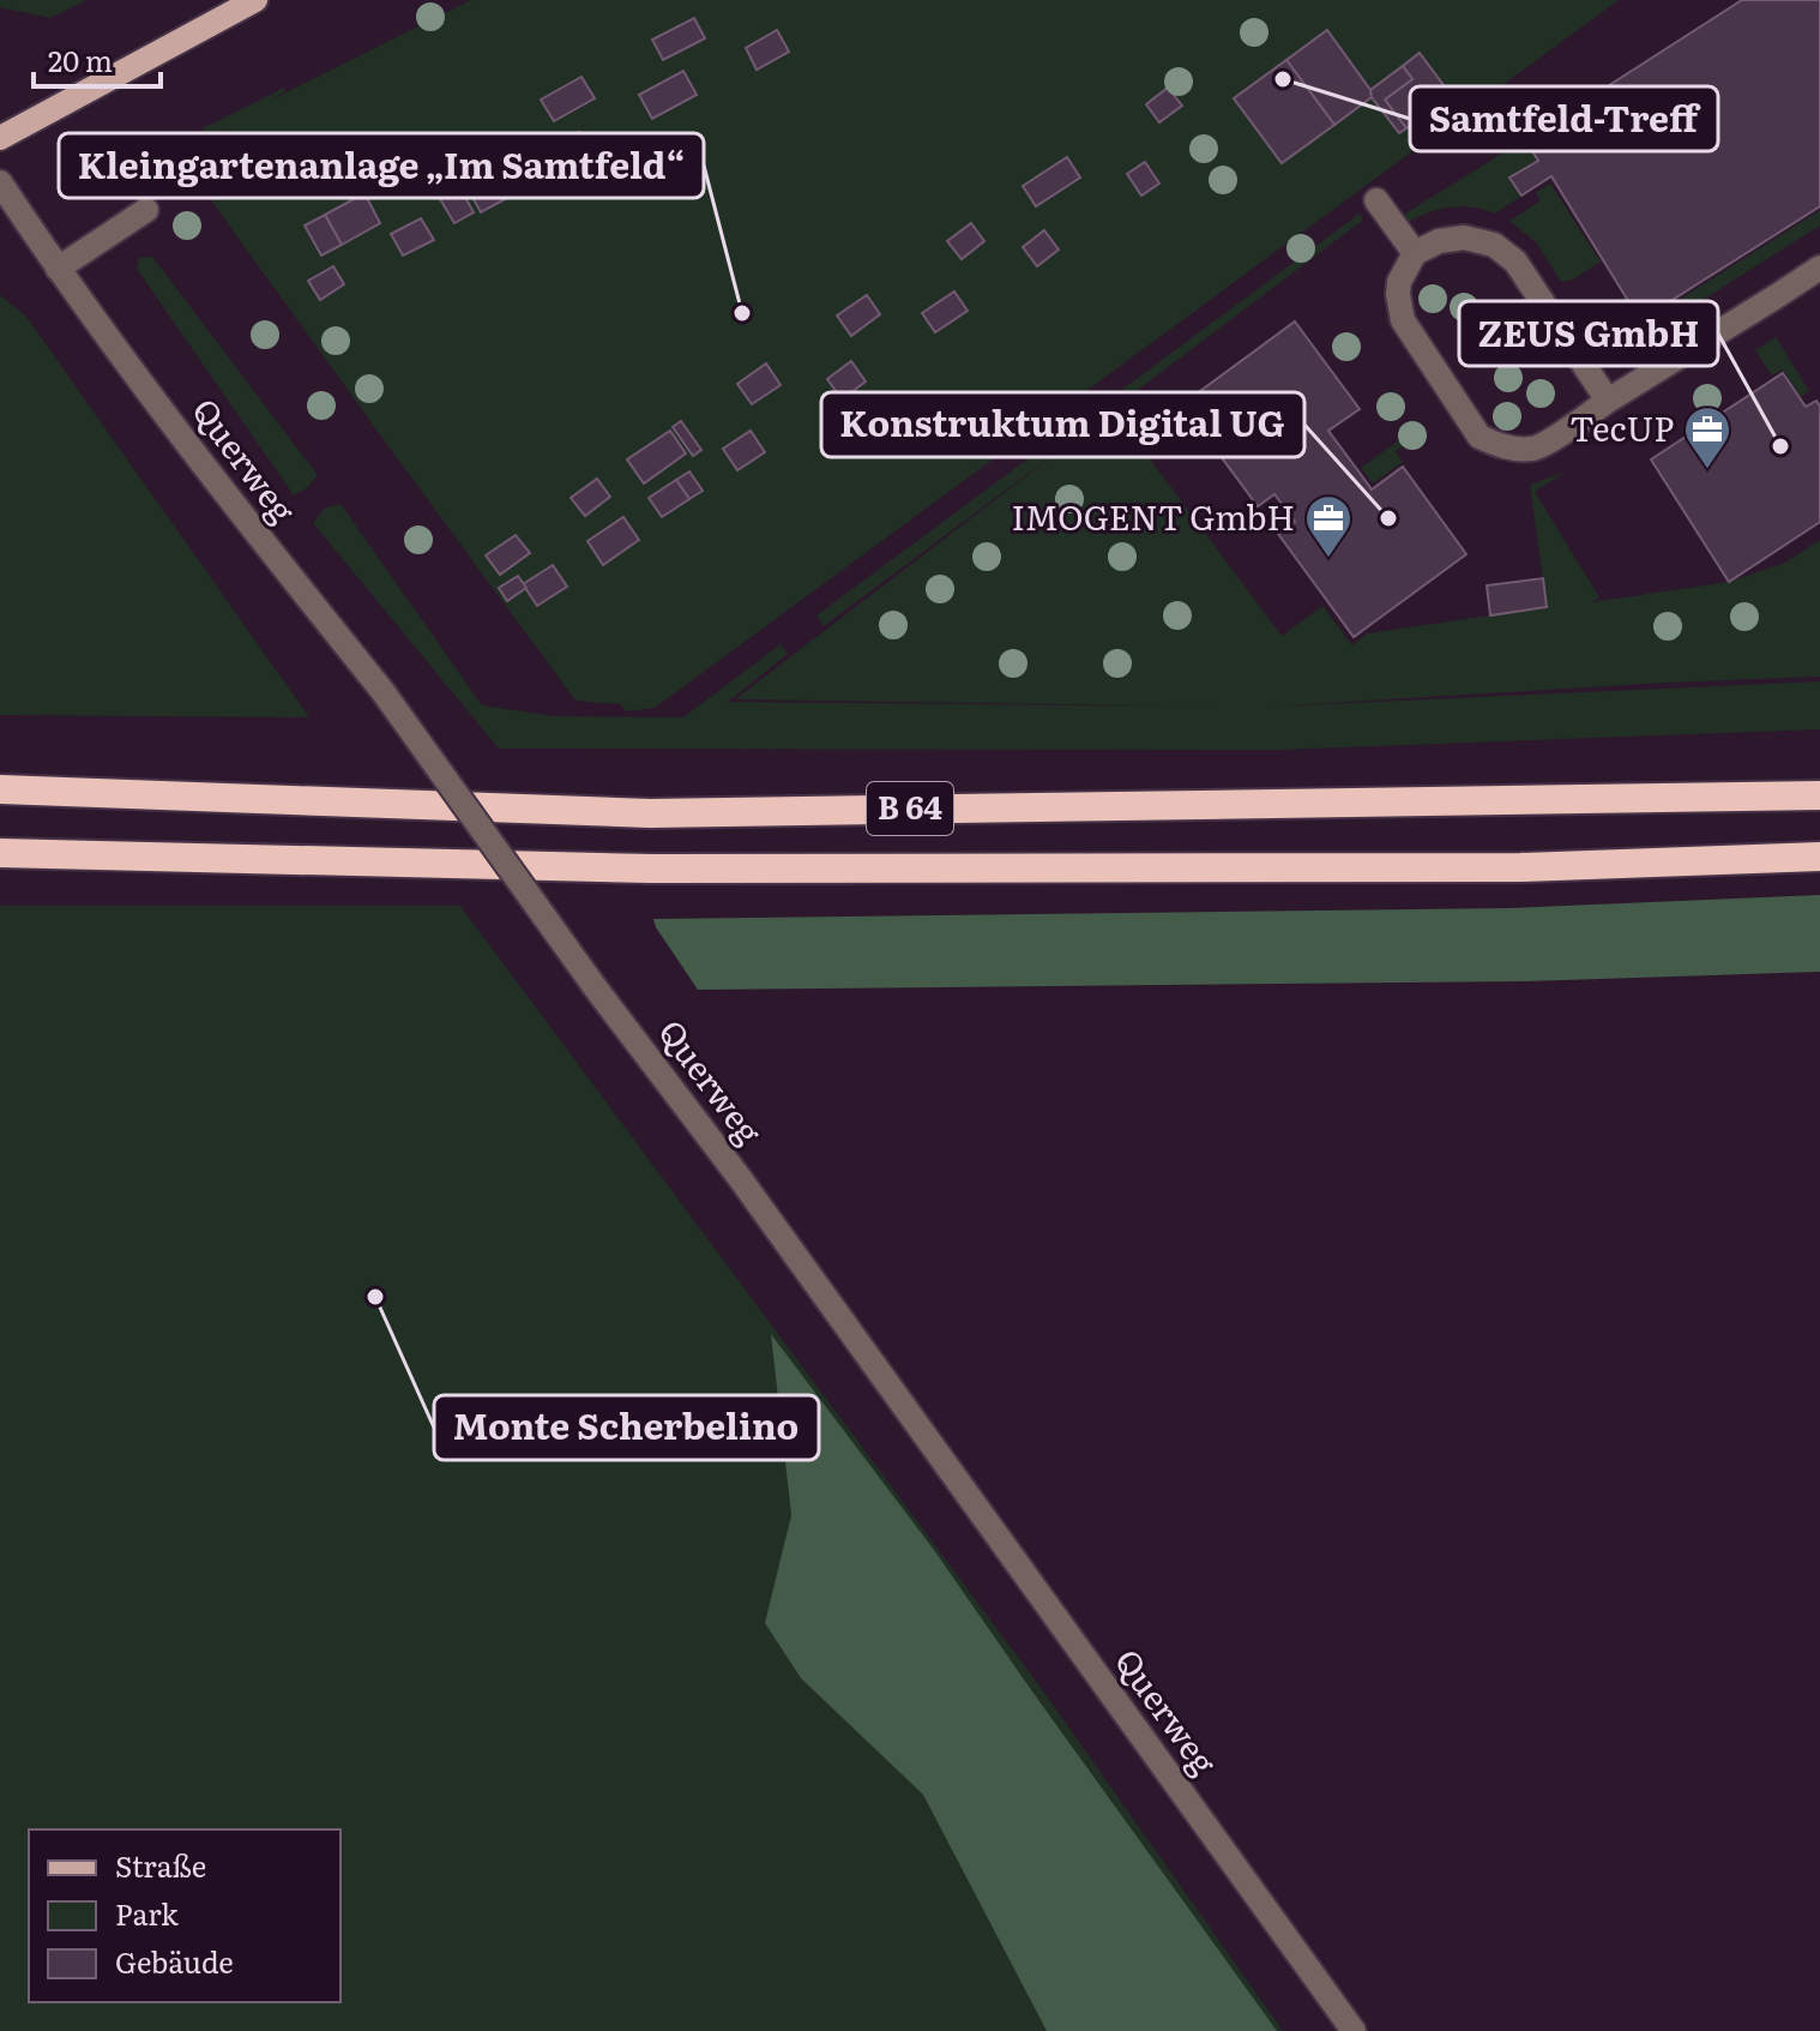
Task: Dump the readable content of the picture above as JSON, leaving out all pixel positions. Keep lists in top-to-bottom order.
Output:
{
  "streets": {
    "highway": ["B 64"],
    "street": ["Querweg"]
  },
  "places": {
    "other": [
      "Samtfeld-Treff",
      "Kleingartenanlage „Im Samtfeld“",
      "ZEUS GmbH",
      "Konstruktum Digital UG",
      "Monte Scherbelino"
    ],
    "office": ["TecUP", "IMOGENT GmbH"]
  },
  "legend": ["Straße", "Park", "Gebäude"],
  "scale_bar": "20 m"
}
